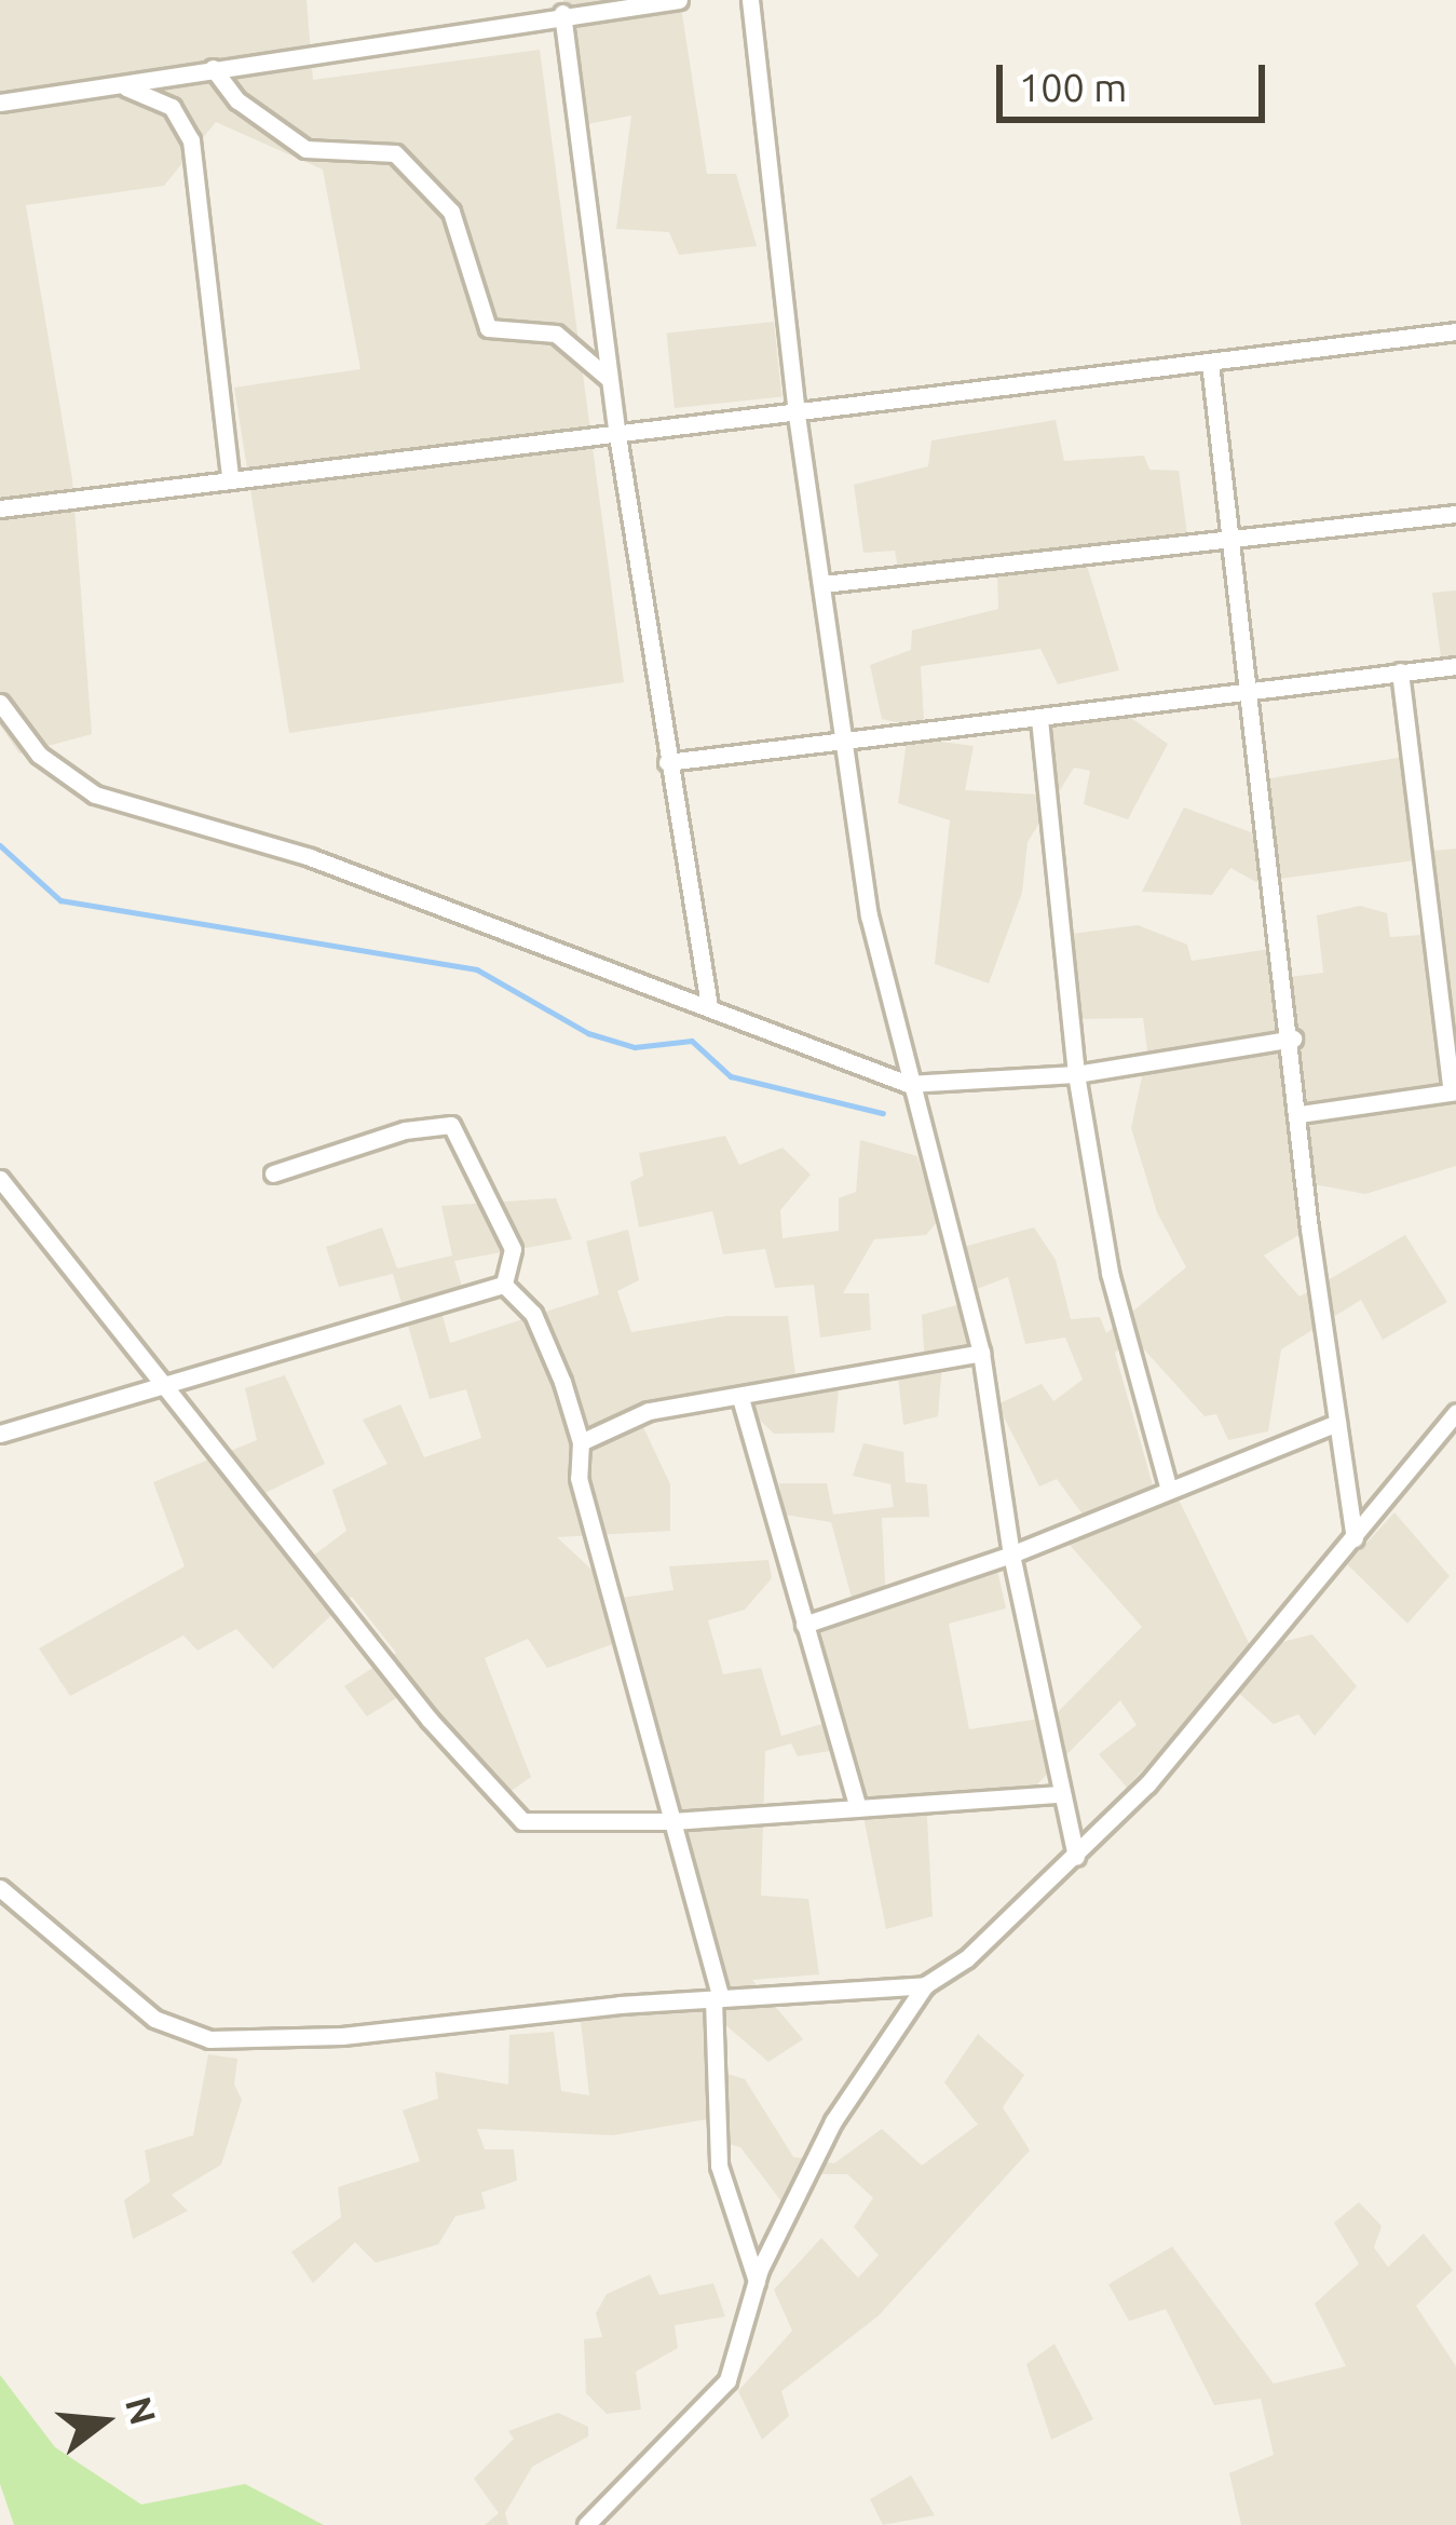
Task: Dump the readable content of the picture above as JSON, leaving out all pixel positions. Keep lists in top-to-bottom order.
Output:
{
  "scale_bar": "100 m",
  "north": "right"
}
